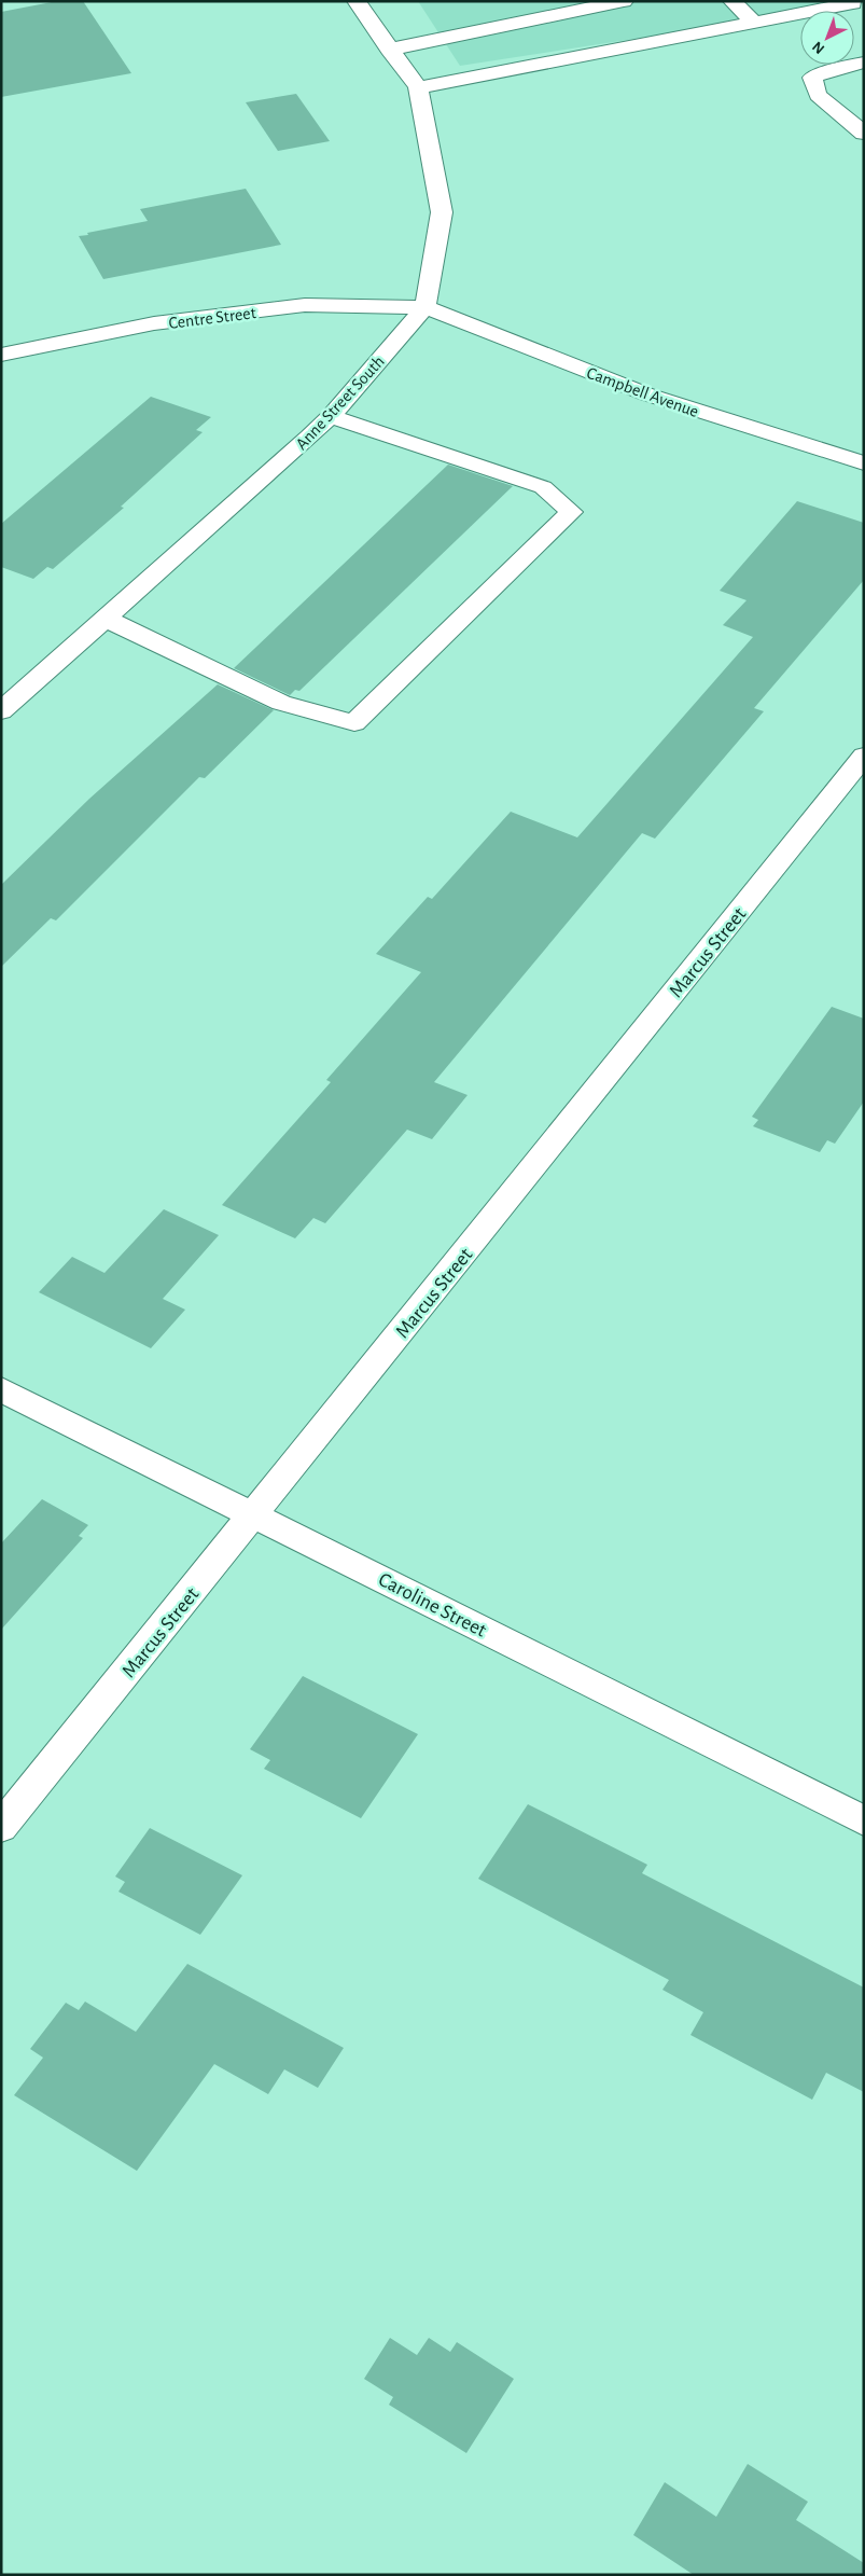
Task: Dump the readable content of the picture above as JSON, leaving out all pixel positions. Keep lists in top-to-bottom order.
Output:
{
  "streets": {
    "street": [
      "Centre Street",
      "Campbell Avenue",
      "Anne Street South",
      "Marcus Street",
      "Caroline Street"
    ]
  },
  "crossings": [
    ["Centre Street", "Campbell Avenue"],
    ["Centre Street", "Anne Street South"],
    ["Campbell Avenue", "Anne Street South"],
    ["Marcus Street", "Caroline Street"]
  ],
  "north": "bottom left"
}
